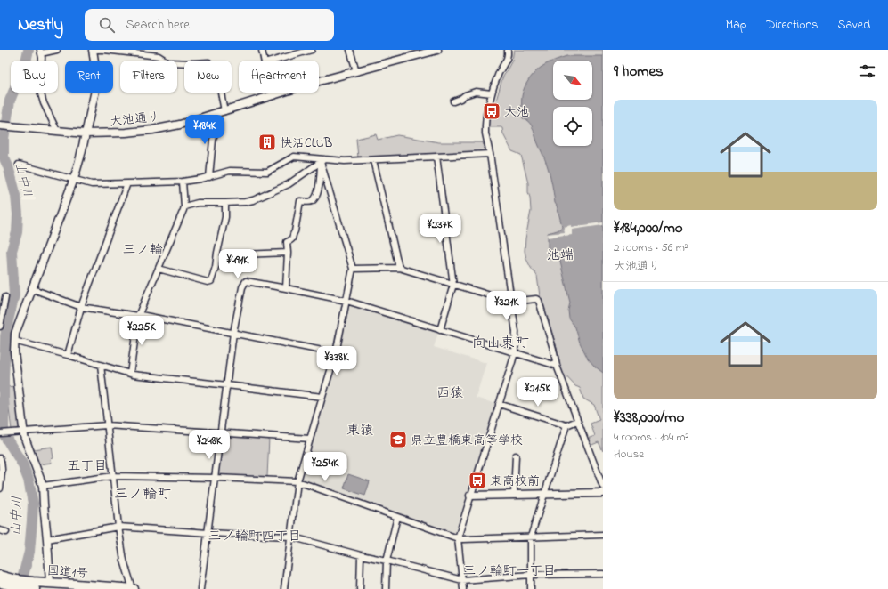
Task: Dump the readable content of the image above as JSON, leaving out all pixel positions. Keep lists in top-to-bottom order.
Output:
{
  "streets": {
    "highway": ["国道1号"],
    "street": ["大池通り"]
  },
  "districts": [
    "三ノ輪",
    "池端",
    "向山東町",
    "西猿",
    "東猿",
    "五丁目",
    "三ノ輪町",
    "三ノ輪町四丁目",
    "三ノ輪町一丁目"
  ],
  "water": ["山中川"],
  "places": {
    "bus stop": ["大池", "東高校前"],
    "building": ["快活CLUB"],
    "school or university": ["県立豊橋東高等学校"]
  },
  "north": "bottom right",
  "page": {
    "header": "Nestly",
    "search": "Search here",
    "nav": ["Map", "Directions", "Saved"],
    "heading": "9 homes",
    "chip": [
      "Buy",
      "Rent",
      "Filters",
      "New",
      "Apartment"
    ],
    "list": [
      {
        "name": "¥184,000/mo",
        "note": "2 rooms · 56 m² · 大池通り"
      },
      {
        "name": "¥338,000/mo",
        "note": "4 rooms · 104 m² · House"
      }
    ],
    "price": [
      "¥184K",
      "¥237K",
      "¥491K",
      "¥321K",
      "¥225K",
      "¥338K",
      "¥215K",
      "¥248K",
      "¥254K"
    ]
  }
}
